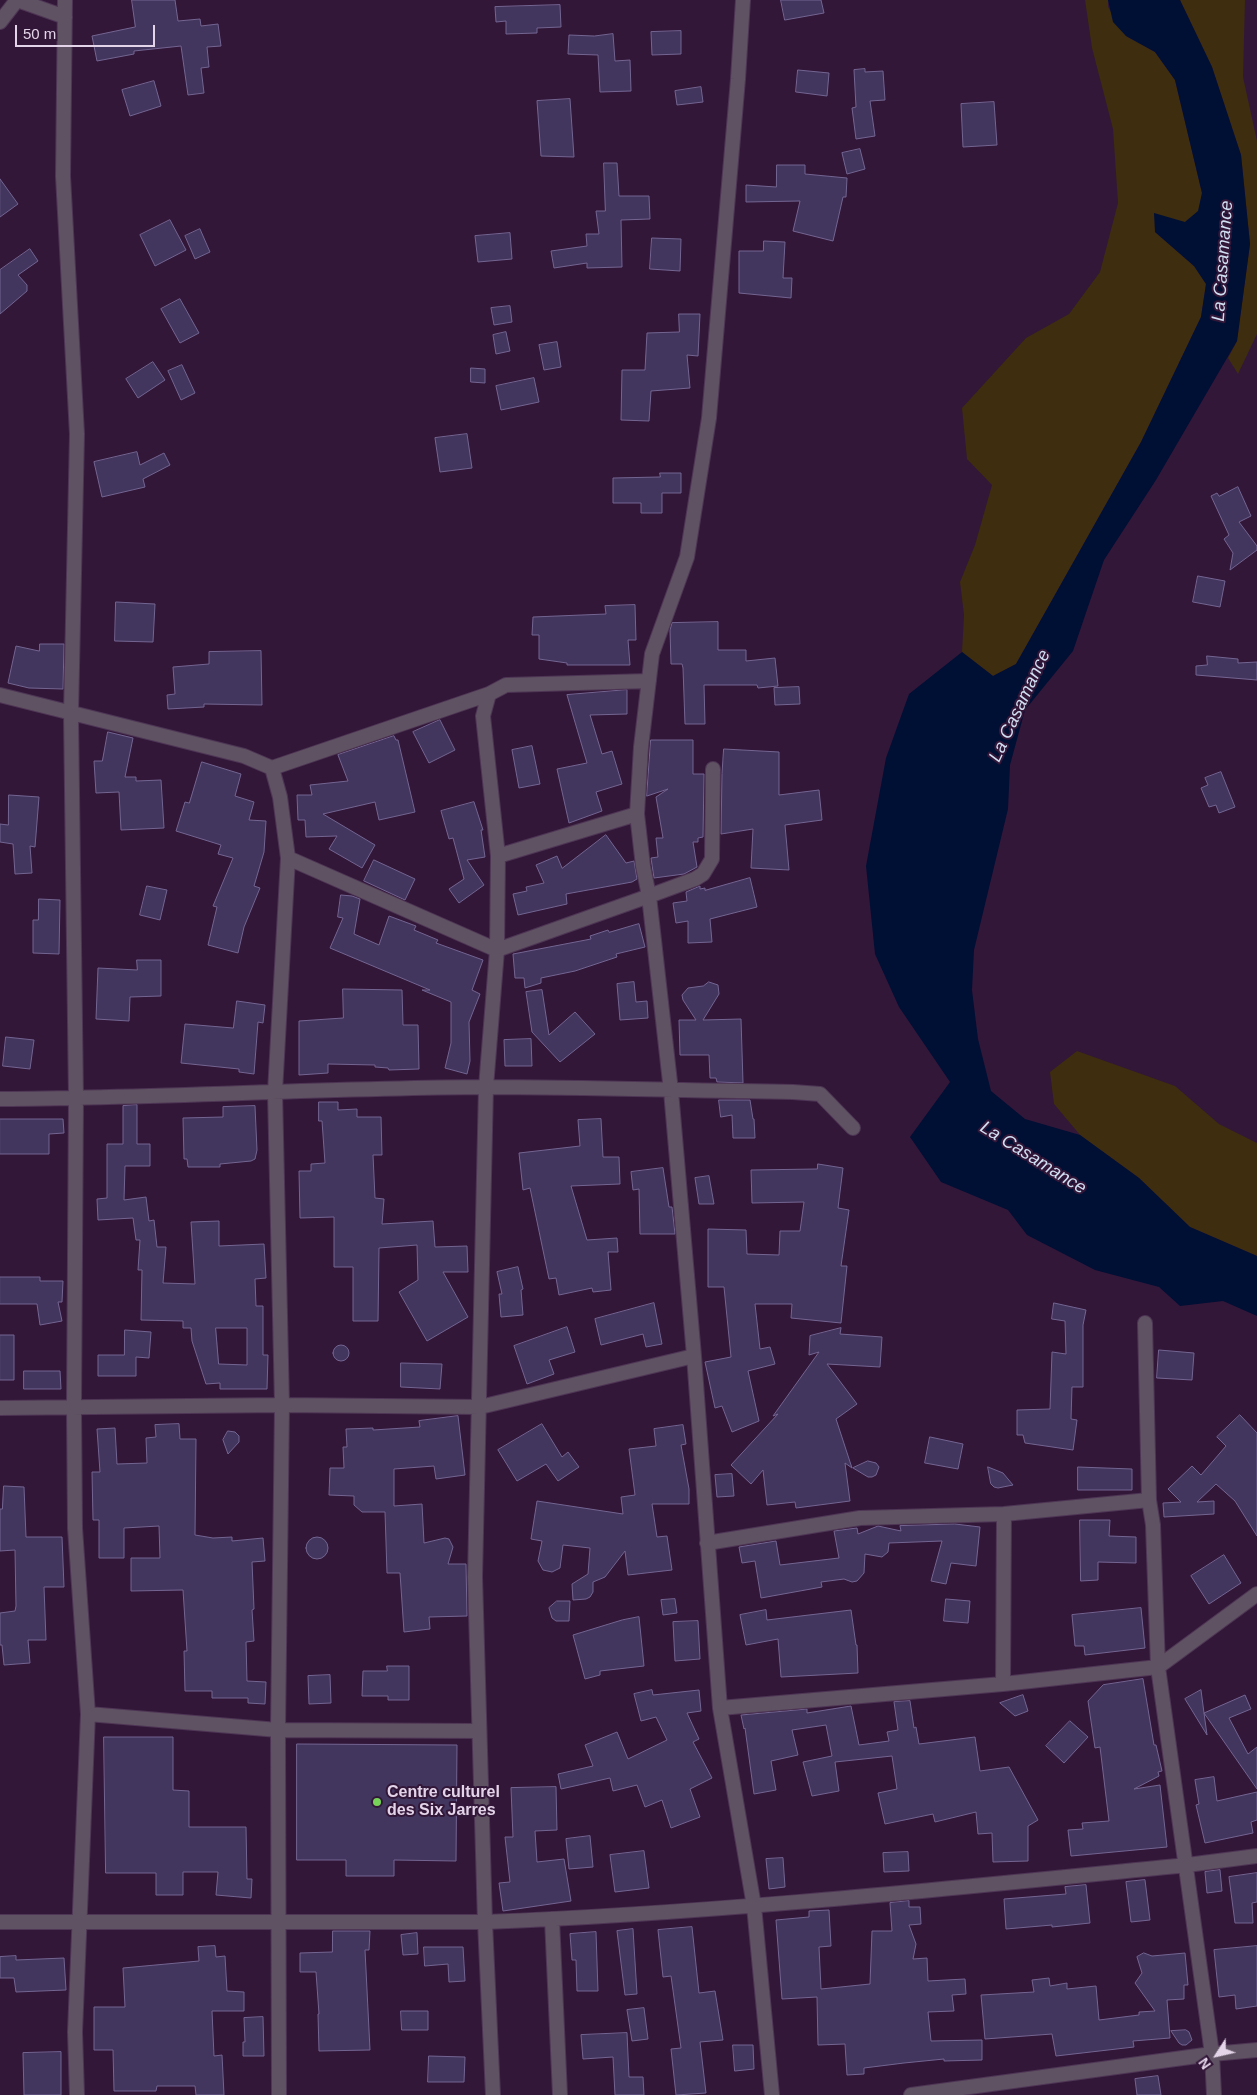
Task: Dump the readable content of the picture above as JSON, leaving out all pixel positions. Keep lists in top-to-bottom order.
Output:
{
  "water": ["La Casamance"],
  "places": ["Centre culturel des Six Jarres"],
  "scale_bar": "50 m",
  "north": "bottom left"
}
